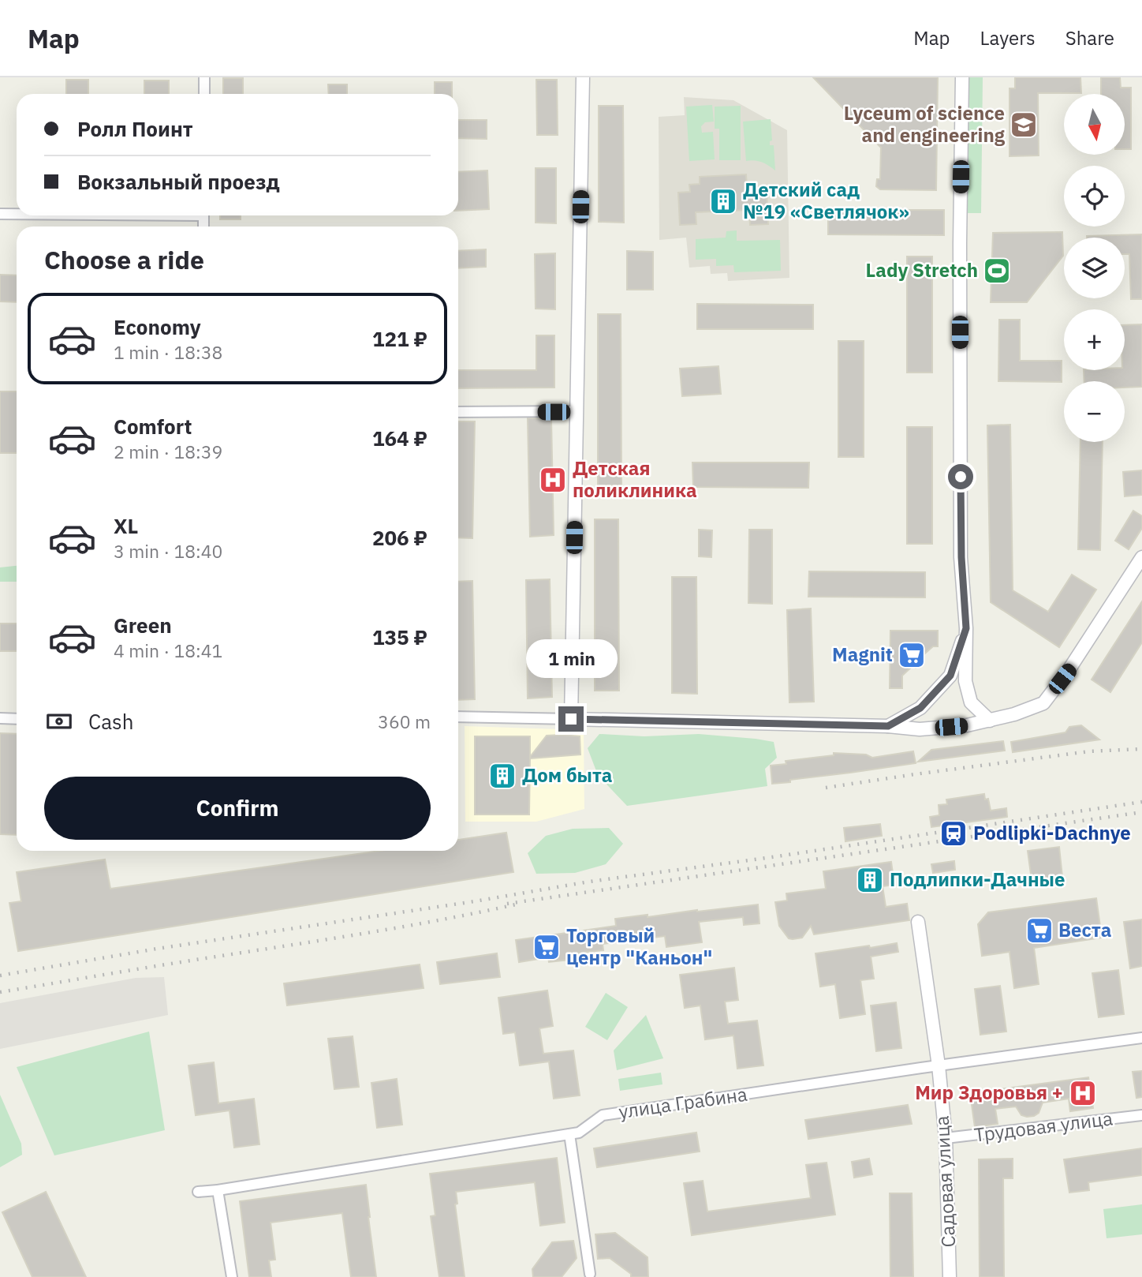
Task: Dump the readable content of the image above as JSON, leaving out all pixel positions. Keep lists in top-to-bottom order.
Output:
{
  "streets": {
    "street": ["улица Грабина", "Трудовая улица", "Садовая улица"]
  },
  "crossings": [
    ["улица Грабина", "Садовая улица"],
    ["Трудовая улица", "Садовая улица"]
  ],
  "places": {
    "school or university": ["Lyceum of science and engineering"],
    "building": ["Детский сад №19 «Светлячок»", "Дом быта", "Подлипки-Дачные"],
    "sports": ["Lady Stretch"],
    "hospital": ["Детская поликлиника", "Мир Здоровья +"],
    "supermarket": ["Magnit", "Веста", "Торговый центр \"Каньон\""],
    "station": ["Podlipki-Dachnye"]
  },
  "north": "bottom",
  "page": {
    "header": "Map",
    "nav": ["Map", "Layers", "Share"],
    "map_buttons": ["+", "−"],
    "banner": ["Ролл Поинт", "Вокзальный проезд"],
    "heading": "Choose a ride",
    "list": [
      {
        "name": "Economy",
        "note": "1 min · 18:38",
        "value": "121 ₽"
      },
      {
        "name": "Comfort",
        "note": "2 min · 18:39",
        "value": "164 ₽"
      },
      {
        "name": "XL",
        "note": "3 min · 18:40",
        "value": "206 ₽"
      },
      {
        "name": "Green",
        "note": "4 min · 18:41",
        "value": "135 ₽"
      }
    ],
    "bubble": "1 min",
    "pay": ["Cash", "360 m"],
    "buttons": "Confirm"
  }
}
